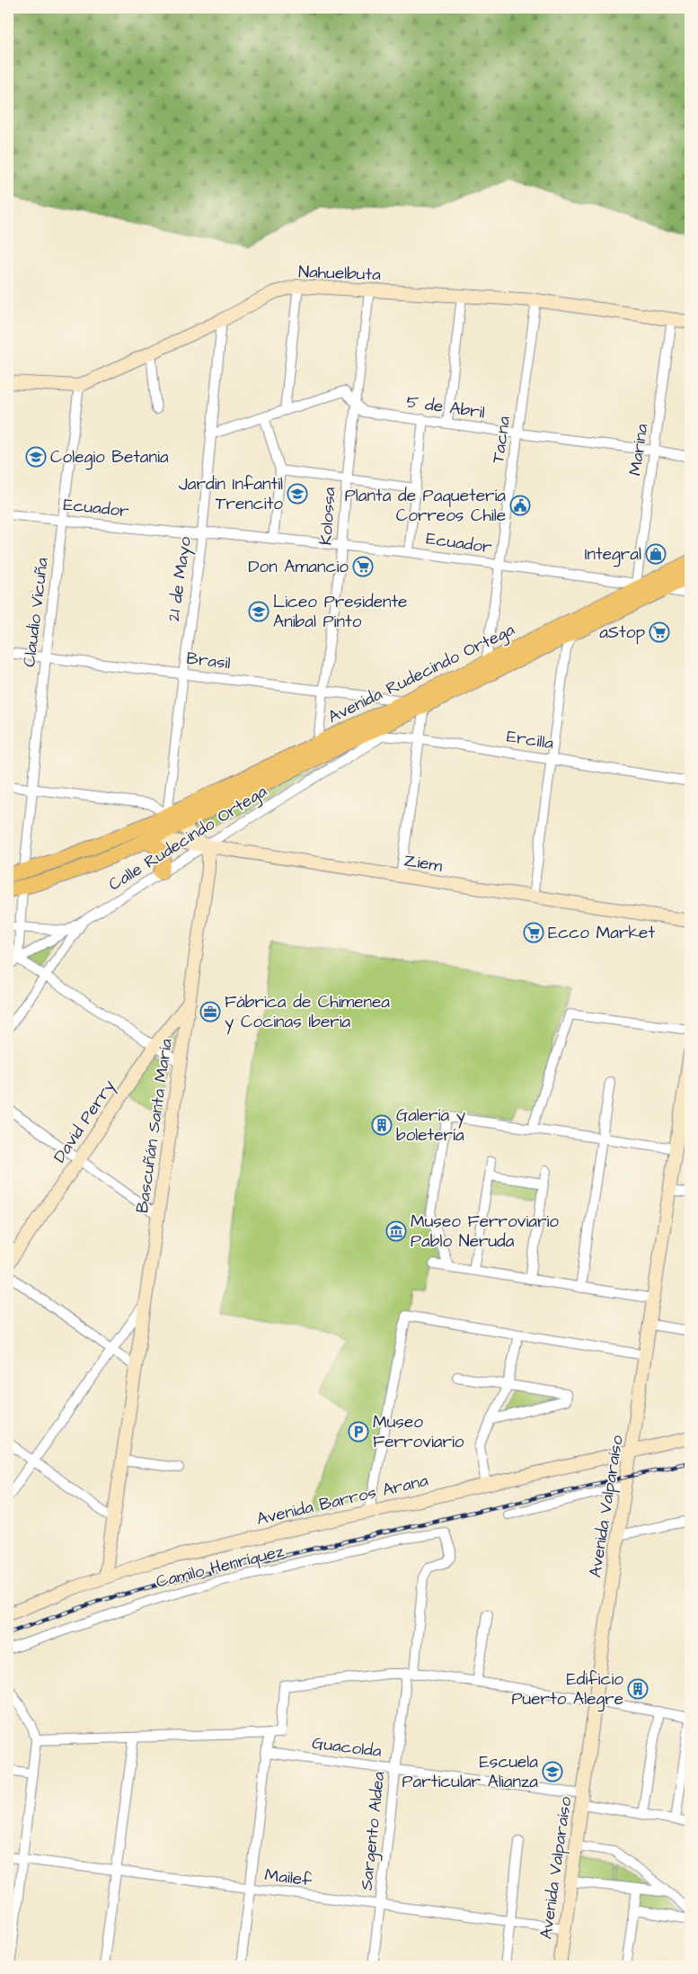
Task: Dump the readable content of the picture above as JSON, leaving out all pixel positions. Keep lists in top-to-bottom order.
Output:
{
  "streets": {
    "main road": ["Avenida Rudecindo Ortega"],
    "street": [
      "Nahuelbuta",
      "5 de Abril",
      "Tacna",
      "Marina",
      "Ecuador",
      "Kolossa",
      "21 de Mayo",
      "Claudio Vicuña",
      "Brasil",
      "Ercilla",
      "Calle Rudecindo Ortega",
      "Ziem",
      "David Perry",
      "Bascuñán Santa María",
      "Avenida Barros Arana",
      "Avenida Valparaíso",
      "Camilo Henríquez",
      "Guacolda",
      "Sargento Aldea",
      "Mailef"
    ]
  },
  "crossings": [
    ["Nahuelbuta", "Tacna"],
    ["Nahuelbuta", "Marina"],
    ["Nahuelbuta", "Kolossa"],
    ["Nahuelbuta", "21 de Mayo"],
    ["Nahuelbuta", "Claudio Vicuña"],
    ["5 de Abril", "Tacna"],
    ["5 de Abril", "Marina"],
    ["5 de Abril", "Kolossa"],
    ["5 de Abril", "21 de Mayo"],
    ["Tacna", "Ecuador"],
    ["Tacna", "Avenida Rudecindo Ortega"],
    ["Marina", "Ecuador"],
    ["Marina", "Avenida Rudecindo Ortega"],
    ["Ecuador", "Kolossa"],
    ["Ecuador", "21 de Mayo"],
    ["Ecuador", "Claudio Vicuña"],
    ["Ecuador", "Avenida Rudecindo Ortega"],
    ["Kolossa", "Brasil"],
    ["Kolossa", "Avenida Rudecindo Ortega"],
    ["21 de Mayo", "Brasil"],
    ["21 de Mayo", "Avenida Rudecindo Ortega"],
    ["Claudio Vicuña", "Brasil"],
    ["Brasil", "Avenida Rudecindo Ortega"],
    ["Avenida Rudecindo Ortega", "Ercilla"],
    ["Avenida Rudecindo Ortega", "Ziem"],
    ["Ercilla", "Calle Rudecindo Ortega"],
    ["Calle Rudecindo Ortega", "Ziem"],
    ["Calle Rudecindo Ortega", "Bascuñán Santa María"],
    ["Ziem", "Bascuñán Santa María"],
    ["David Perry", "Bascuñán Santa María"],
    ["Bascuñán Santa María", "Avenida Barros Arana"],
    ["Avenida Barros Arana", "Avenida Valparaíso"],
    ["Avenida Valparaíso", "Guacolda"],
    ["Avenida Valparaíso", "Mailef"],
    ["Camilo Henríquez", "Sargento Aldea"],
    ["Guacolda", "Sargento Aldea"],
    ["Sargento Aldea", "Mailef"]
  ],
  "places": {
    "school or university": [
      "Colegio Betania",
      "Jardin Infantil Trencito",
      "Liceo Presidente Anibal Pinto",
      "Escuela Particular Alianza"
    ],
    "public building": ["Planta de Paquetería Correos Chile"],
    "shop": ["Integral"],
    "supermarket": ["Don Amancio", "aStop", "Ecco Market"],
    "office": ["Fábrica de Chimenea y Cocinas Iberia"],
    "building": ["Galería y boletería", "Edificio Puerto Alegre"],
    "museum": ["Museo Ferroviario Pablo Neruda"],
    "parking": ["Museo Ferroviario"]
  }
}
